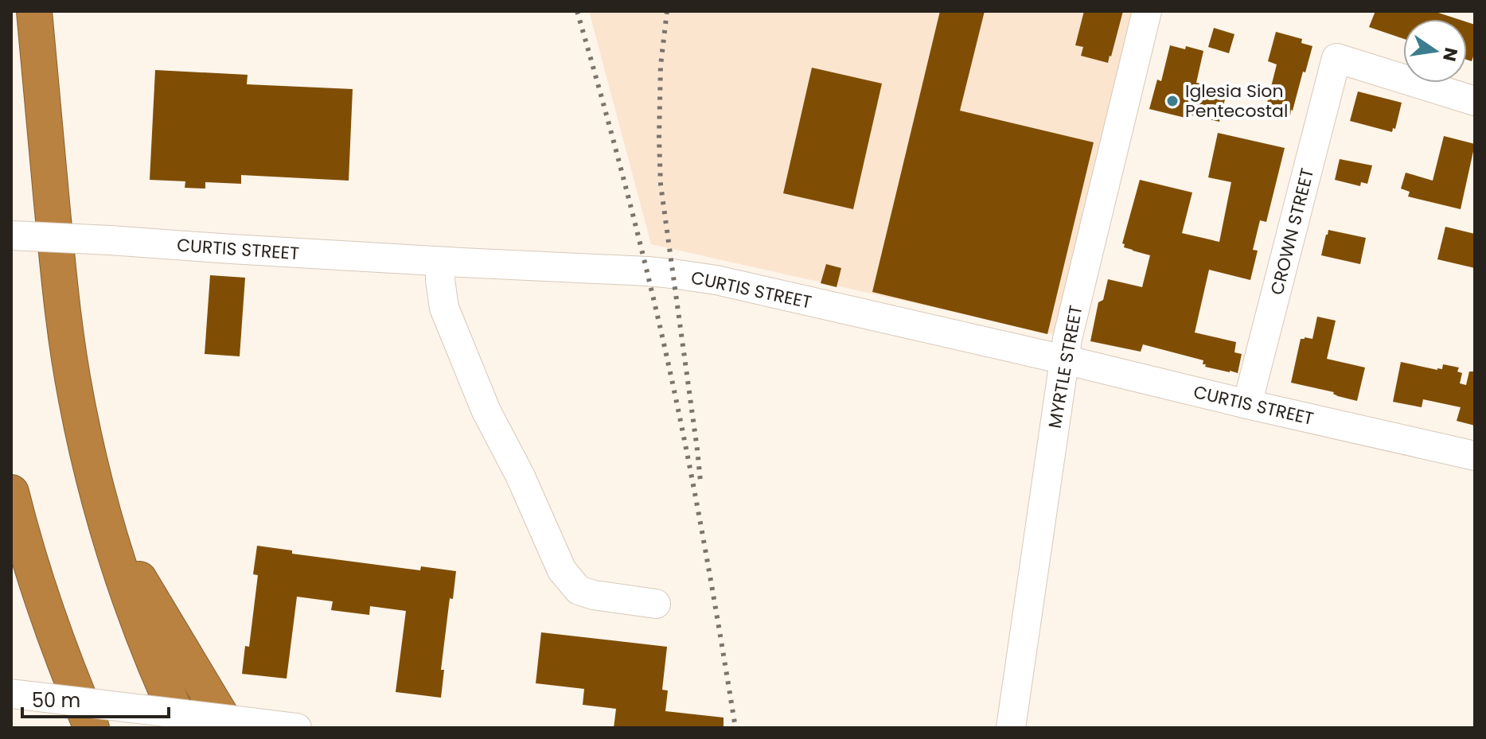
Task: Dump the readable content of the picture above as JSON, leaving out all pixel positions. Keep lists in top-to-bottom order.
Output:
{
  "streets": {
    "street": ["CROWN STREET", "CURTIS STREET", "MYRTLE STREET"]
  },
  "crossings": [
    ["CROWN STREET", "CURTIS STREET"],
    ["CURTIS STREET", "MYRTLE STREET"]
  ],
  "places": ["Iglesia Sion Pentecostal"],
  "scale_bar": "50 m",
  "north": "right"
}
